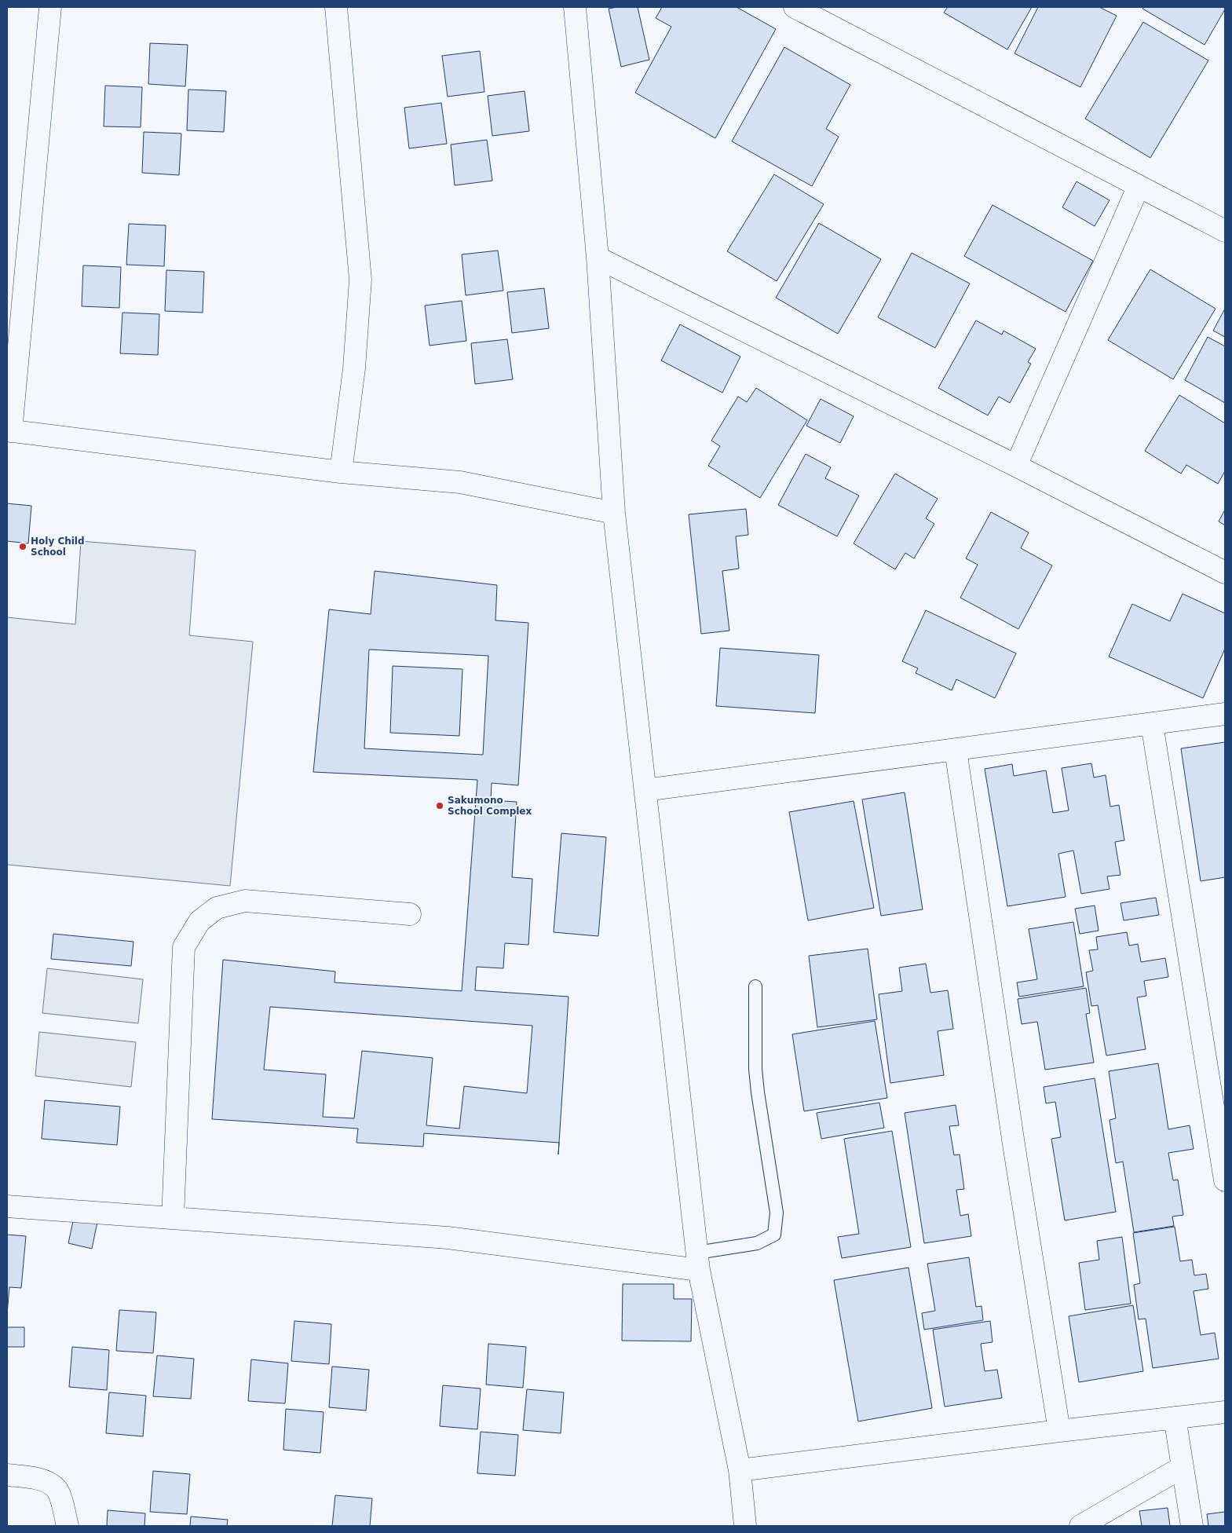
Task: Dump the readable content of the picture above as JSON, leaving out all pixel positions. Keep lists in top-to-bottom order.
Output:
{
  "places": ["Holy Child School", "Sakumono School Complex"]
}
